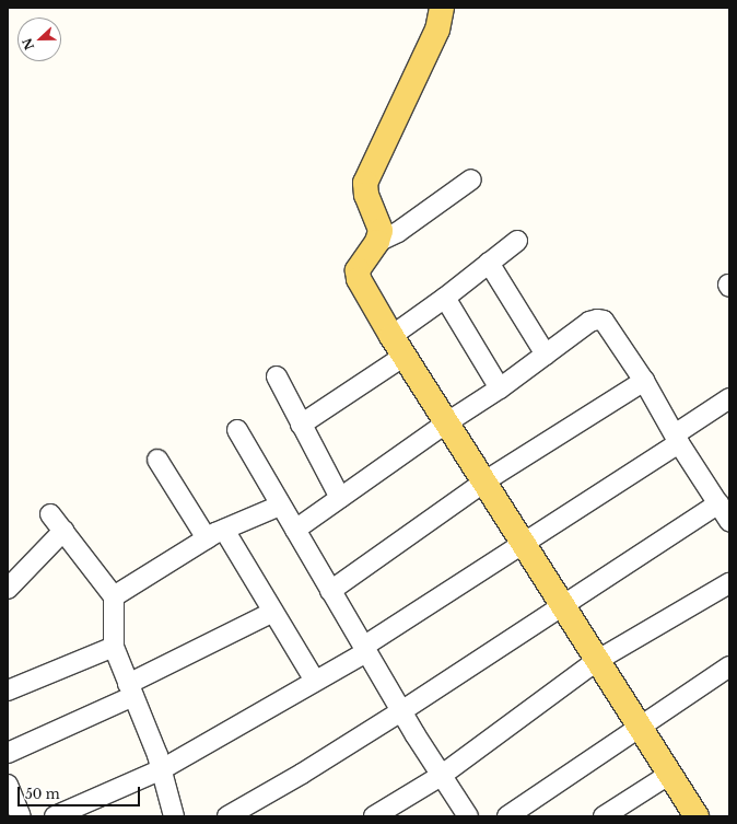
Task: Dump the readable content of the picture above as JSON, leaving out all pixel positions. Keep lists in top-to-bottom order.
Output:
{
  "scale_bar": "50 m",
  "north": "left"
}
